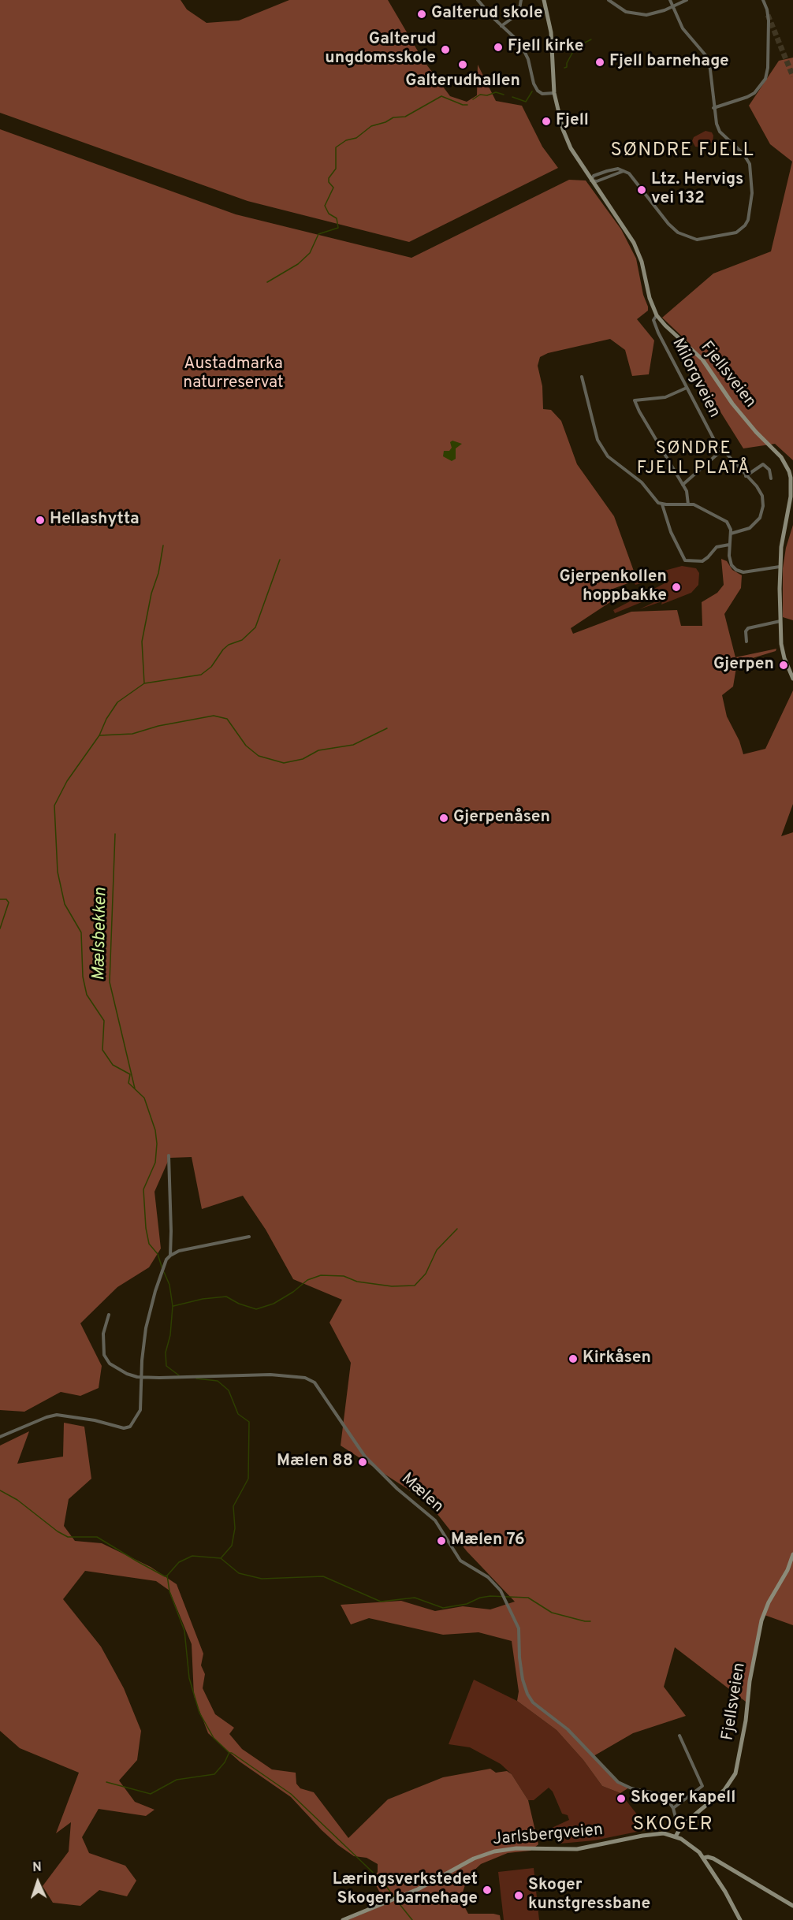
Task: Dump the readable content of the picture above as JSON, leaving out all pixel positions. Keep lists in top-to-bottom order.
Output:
{
  "streets": {
    "main road": ["Fjellsveien", "Jarlsbergveien"],
    "street": ["Milorgveien", "Mælen"]
  },
  "crossings": [
    ["Fjellsveien", "Milorgveien"],
    ["Fjellsveien", "Mælen"],
    ["Fjellsveien", "Jarlsbergveien"]
  ],
  "districts": ["SØNDRE FJELL", "SØNDRE FJELL PLATÅ", "SKOGER"],
  "water": ["Mælsbekken"],
  "parks": ["Austadmarka naturreservat"],
  "places": [
    "Galterud skole",
    "Fjell kirke",
    "Galterud ungdomsskole",
    "Fjell barnehage",
    "Galterudhallen",
    "Fjell",
    "Ltz. Hervigs vei 132",
    "Hellashytta",
    "Gjerpenkollen hoppbakke",
    "Gjerpen",
    "Gjerpenåsen",
    "Kirkåsen",
    "Mælen 88",
    "Mælen 76",
    "Skoger kapell",
    "Læringsverkstedet Skoger barnehage",
    "Skoger kunstgressbane"
  ],
  "north": "top"
}
